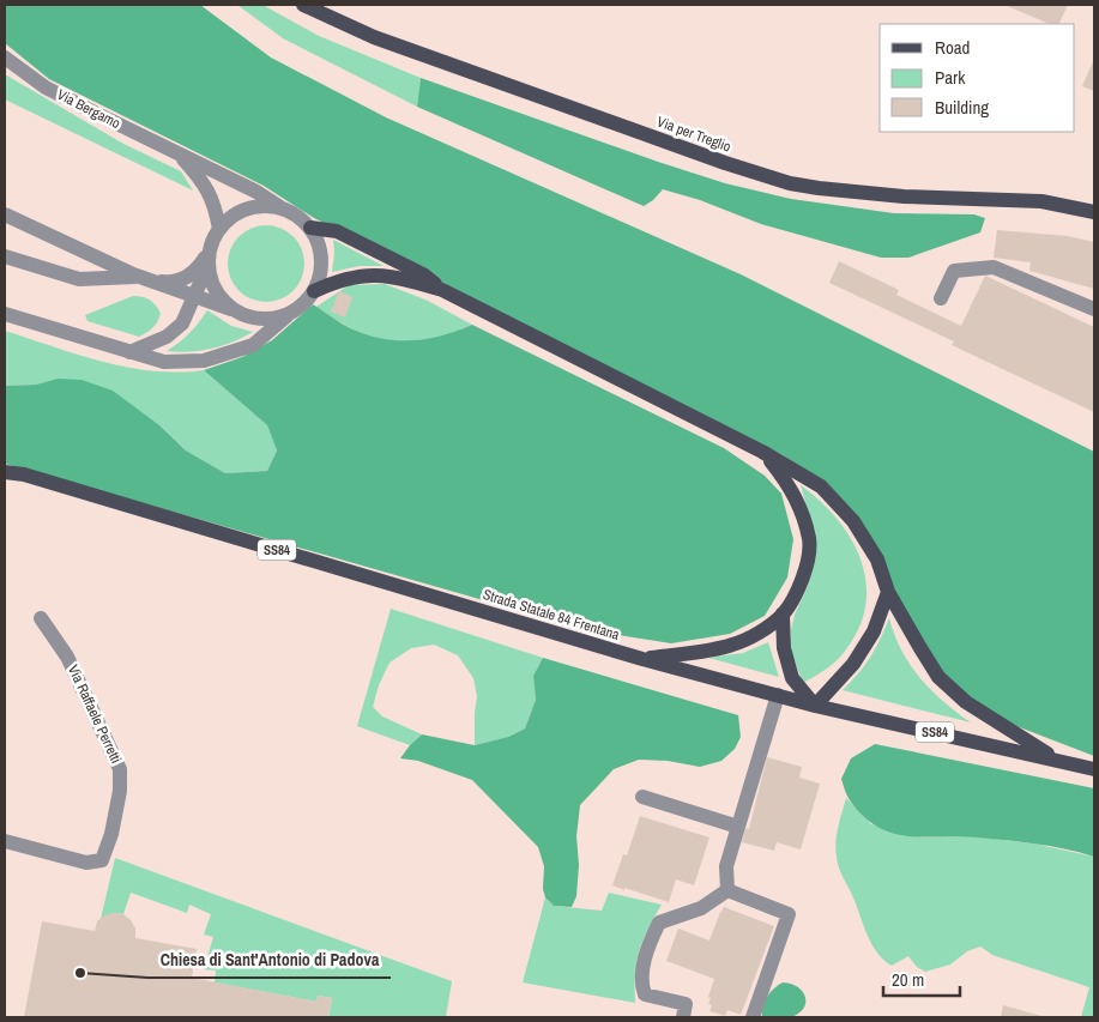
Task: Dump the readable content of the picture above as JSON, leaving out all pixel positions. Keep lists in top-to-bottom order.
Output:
{
  "streets": {
    "main road": ["Via per Treglio", "SS84", "Strada Statale 84 Frentana"],
    "street": ["Via Bergamo", "Via Raffaele Perretti"]
  },
  "places": ["Chiesa di Sant'Antonio di Padova"],
  "legend": ["Road", "Park", "Building"],
  "scale_bar": "20 m"
}
